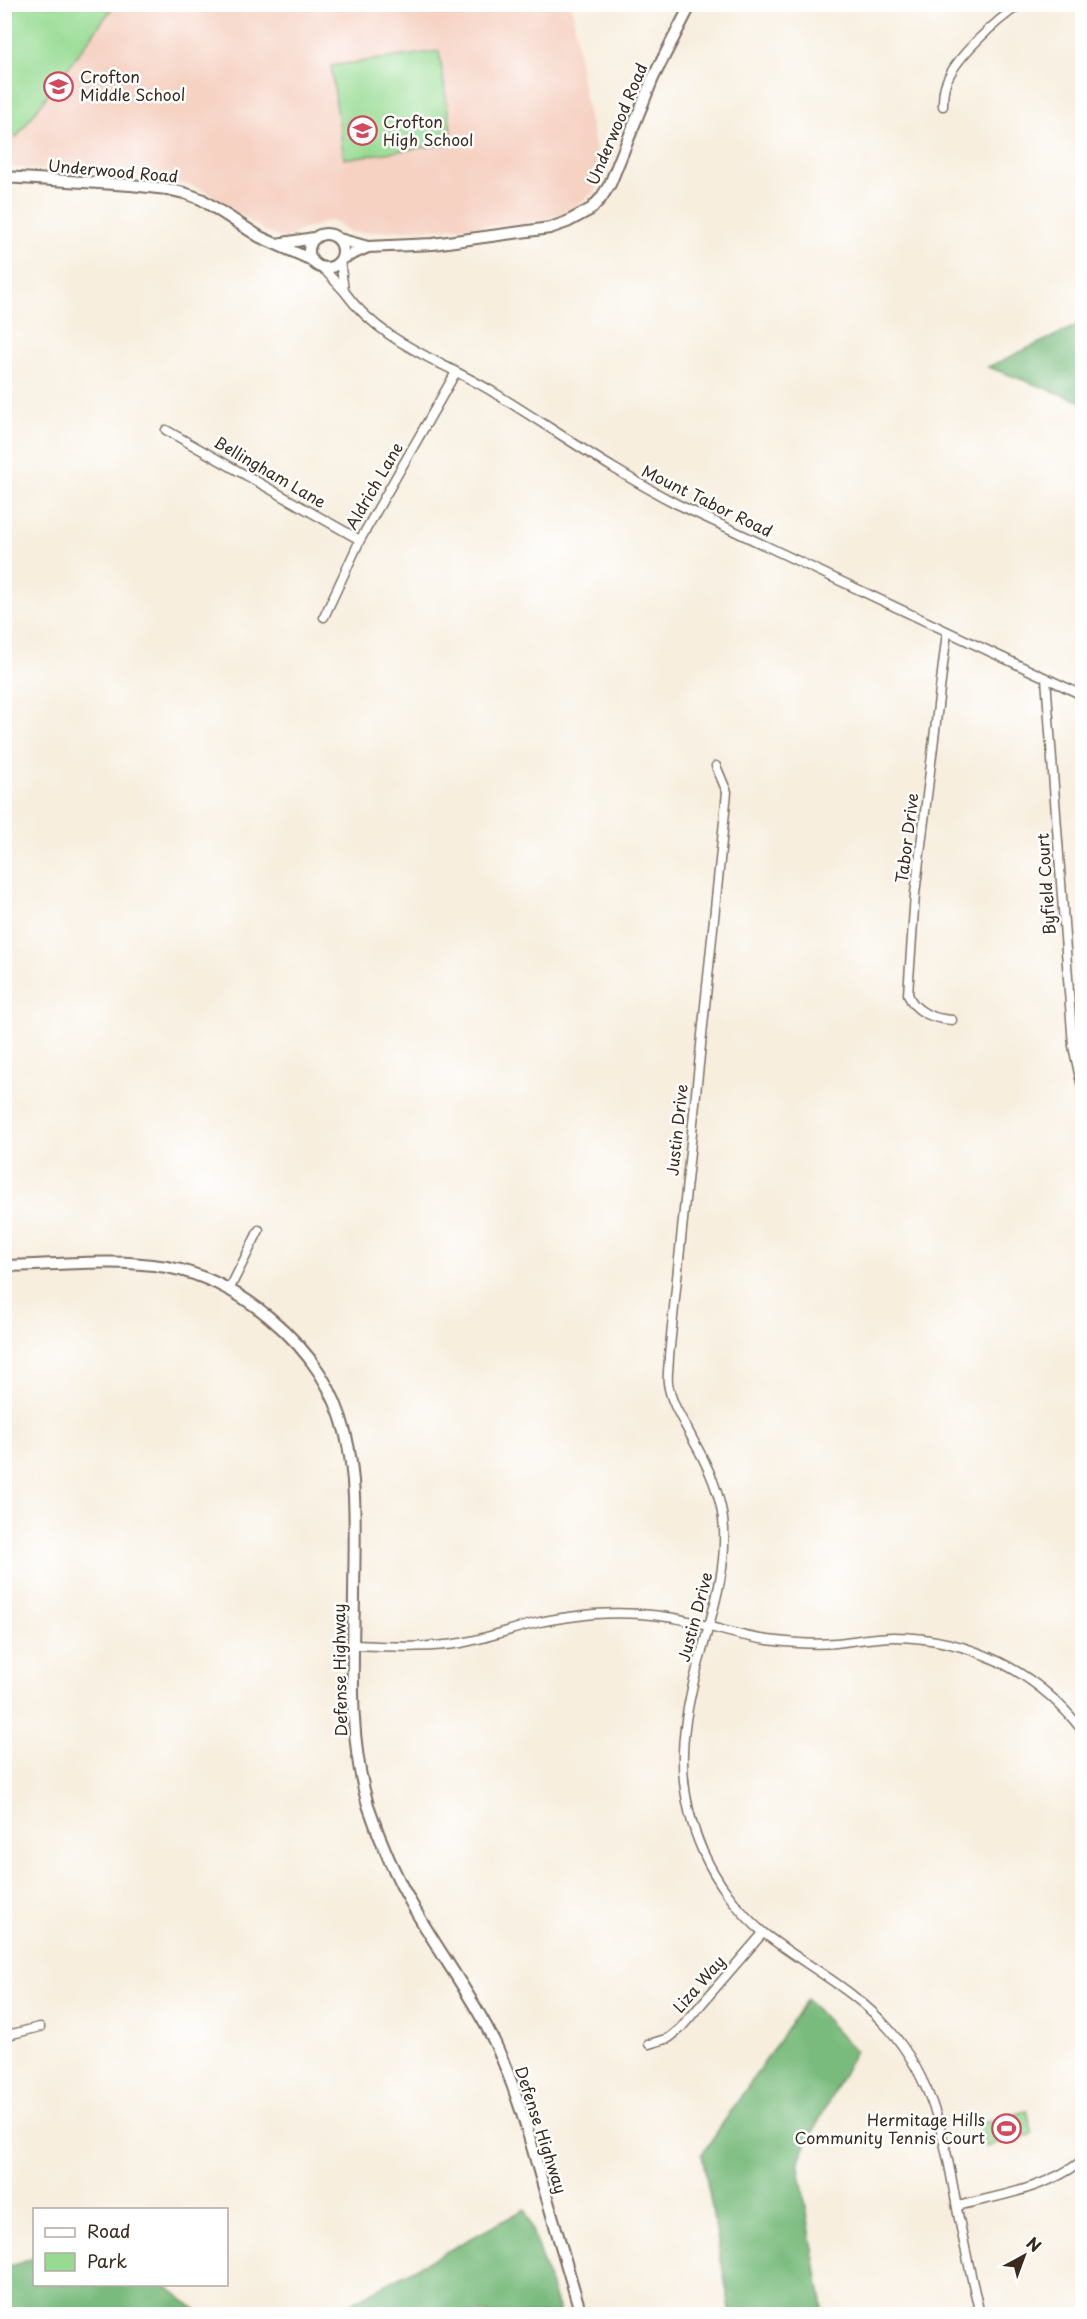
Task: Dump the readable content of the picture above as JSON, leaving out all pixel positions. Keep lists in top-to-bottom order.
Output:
{
  "streets": {
    "main road": ["Underwood Road", "Defense Highway"],
    "street": [
      "Bellingham Lane",
      "Aldrich Lane",
      "Mount Tabor Road",
      "Tabor Drive",
      "Byfield Court",
      "Justin Drive",
      "Liza Way"
    ]
  },
  "crossings": [
    ["Underwood Road", "Mount Tabor Road"],
    ["Bellingham Lane", "Aldrich Lane"],
    ["Aldrich Lane", "Mount Tabor Road"],
    ["Mount Tabor Road", "Tabor Drive"],
    ["Mount Tabor Road", "Byfield Court"],
    ["Justin Drive", "Liza Way"]
  ],
  "places": {
    "school or university": ["Crofton Middle School", "Crofton High School"],
    "sports": ["Hermitage Hills Community Tennis Court"]
  },
  "legend": ["Road", "Park"],
  "north": "top right"
}
